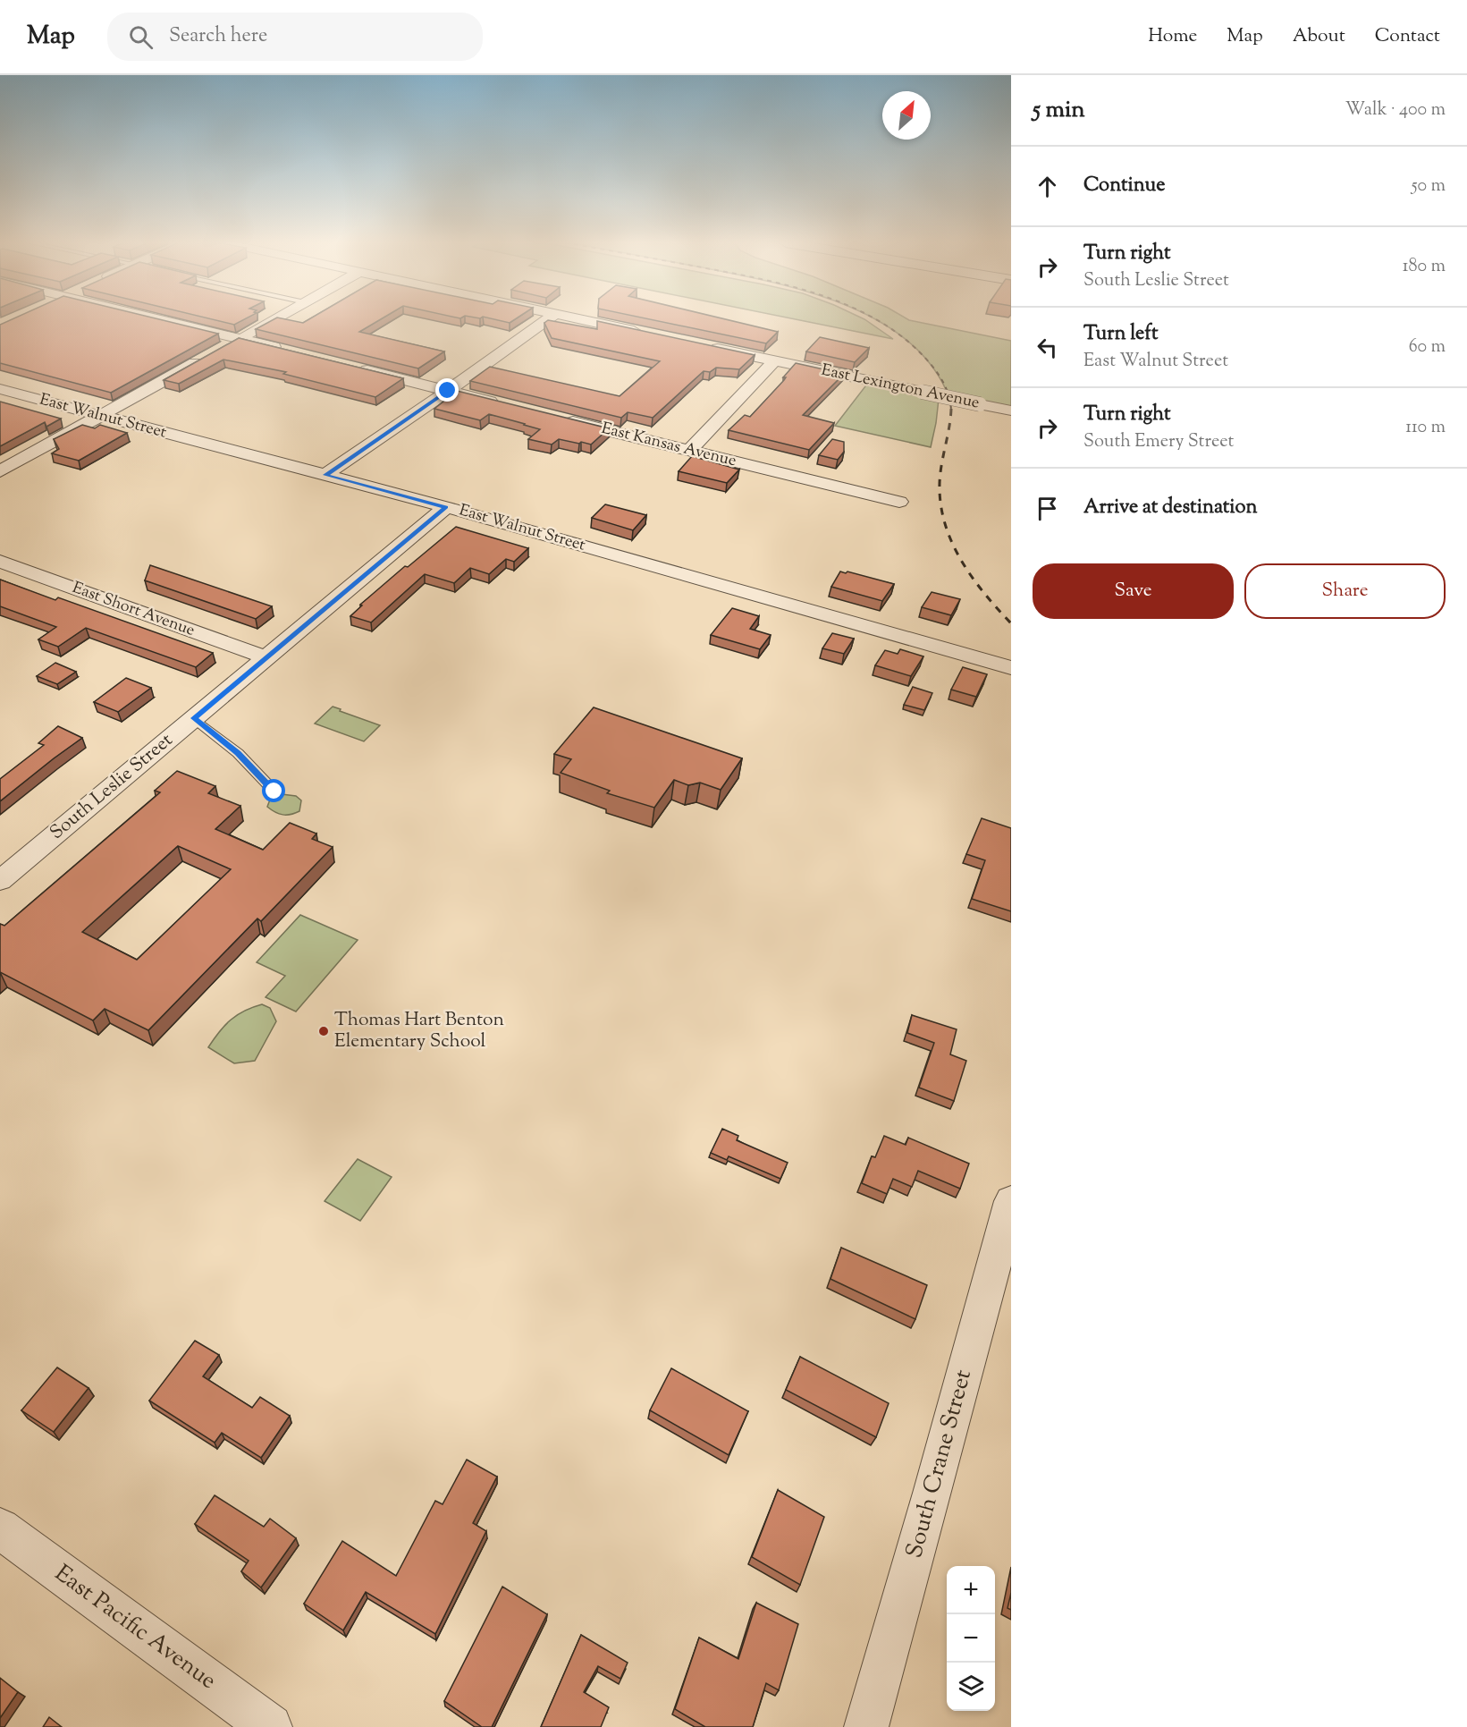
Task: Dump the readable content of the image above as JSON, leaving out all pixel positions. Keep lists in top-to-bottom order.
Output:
{
  "streets": {
    "street": [
      "East Lexington Avenue",
      "East Walnut Street",
      "East Kansas Avenue",
      "East Short Avenue",
      "South Leslie Street",
      "South Crane Street",
      "East Pacific Avenue"
    ]
  },
  "crossings": [
    ["East Walnut Street", "South Leslie Street"],
    ["East Short Avenue", "South Leslie Street"]
  ],
  "places": ["Thomas Hart Benton Elementary School"],
  "north": "top right",
  "page": {
    "header": "Map",
    "search": "Search here",
    "nav": [
      "Home",
      "Map",
      "About",
      "Contact"
    ],
    "heading": ["5 min", "Walk · 400 m"],
    "list": [
      ["Continue", "50 m"],
      ["Turn right", "South Leslie Street", "180 m"],
      ["Turn left", "East Walnut Street", "60 m"],
      ["Turn right", "South Emery Street", "110 m"],
      "Arrive at destination"
    ],
    "buttons": ["Save", "Share"],
    "map_buttons": ["+", "−"]
  }
}
